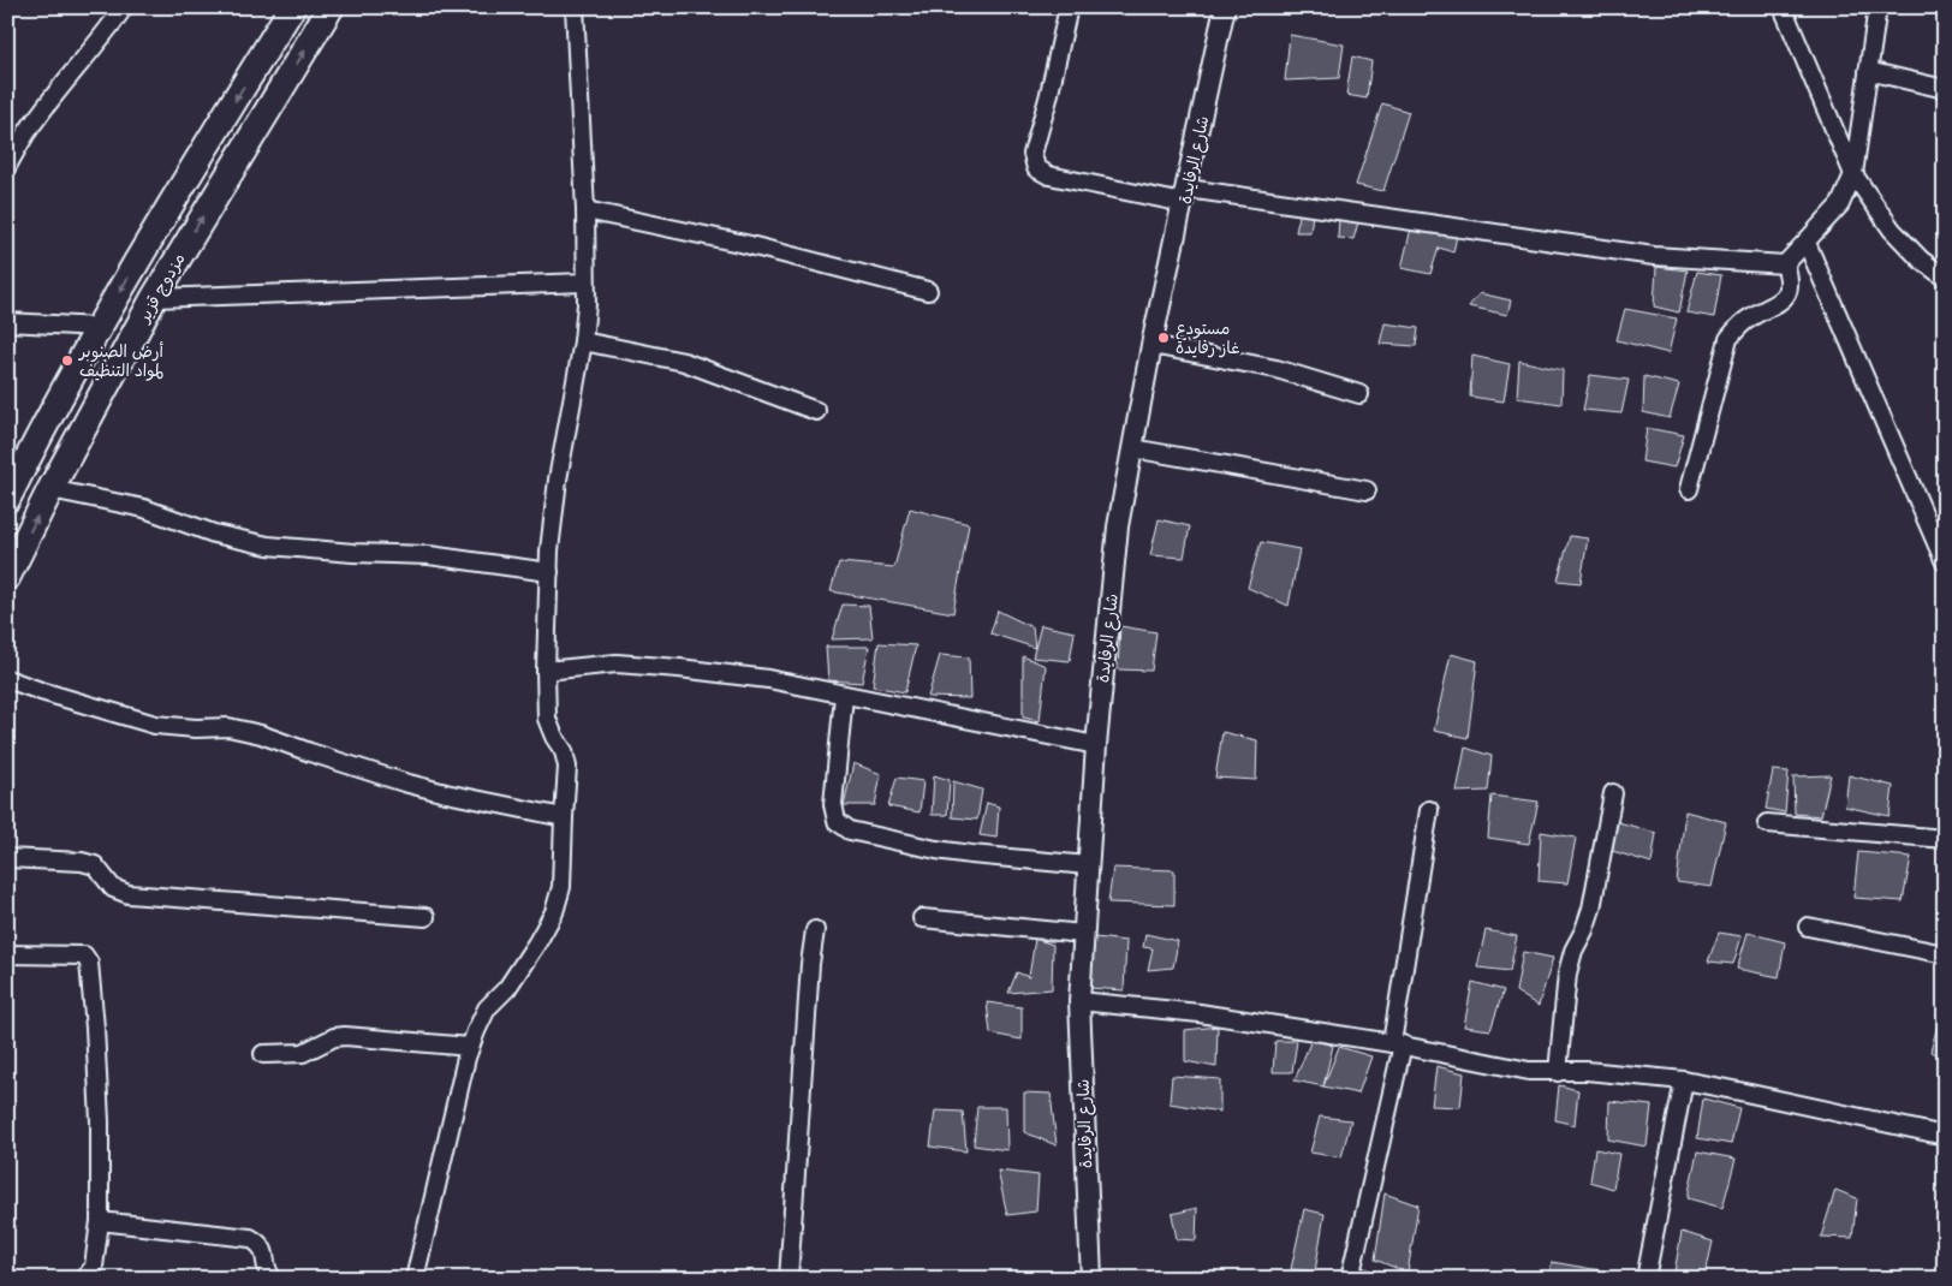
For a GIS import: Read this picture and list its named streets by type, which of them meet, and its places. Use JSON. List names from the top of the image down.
{
  "streets": {
    "main road": ["مزدوج قزير"],
    "street": ["شارع الرفايدة"]
  },
  "places": ["مستودع غاز رفايدة", "أرض الصنوبر لمواد التنظيف"]
}
